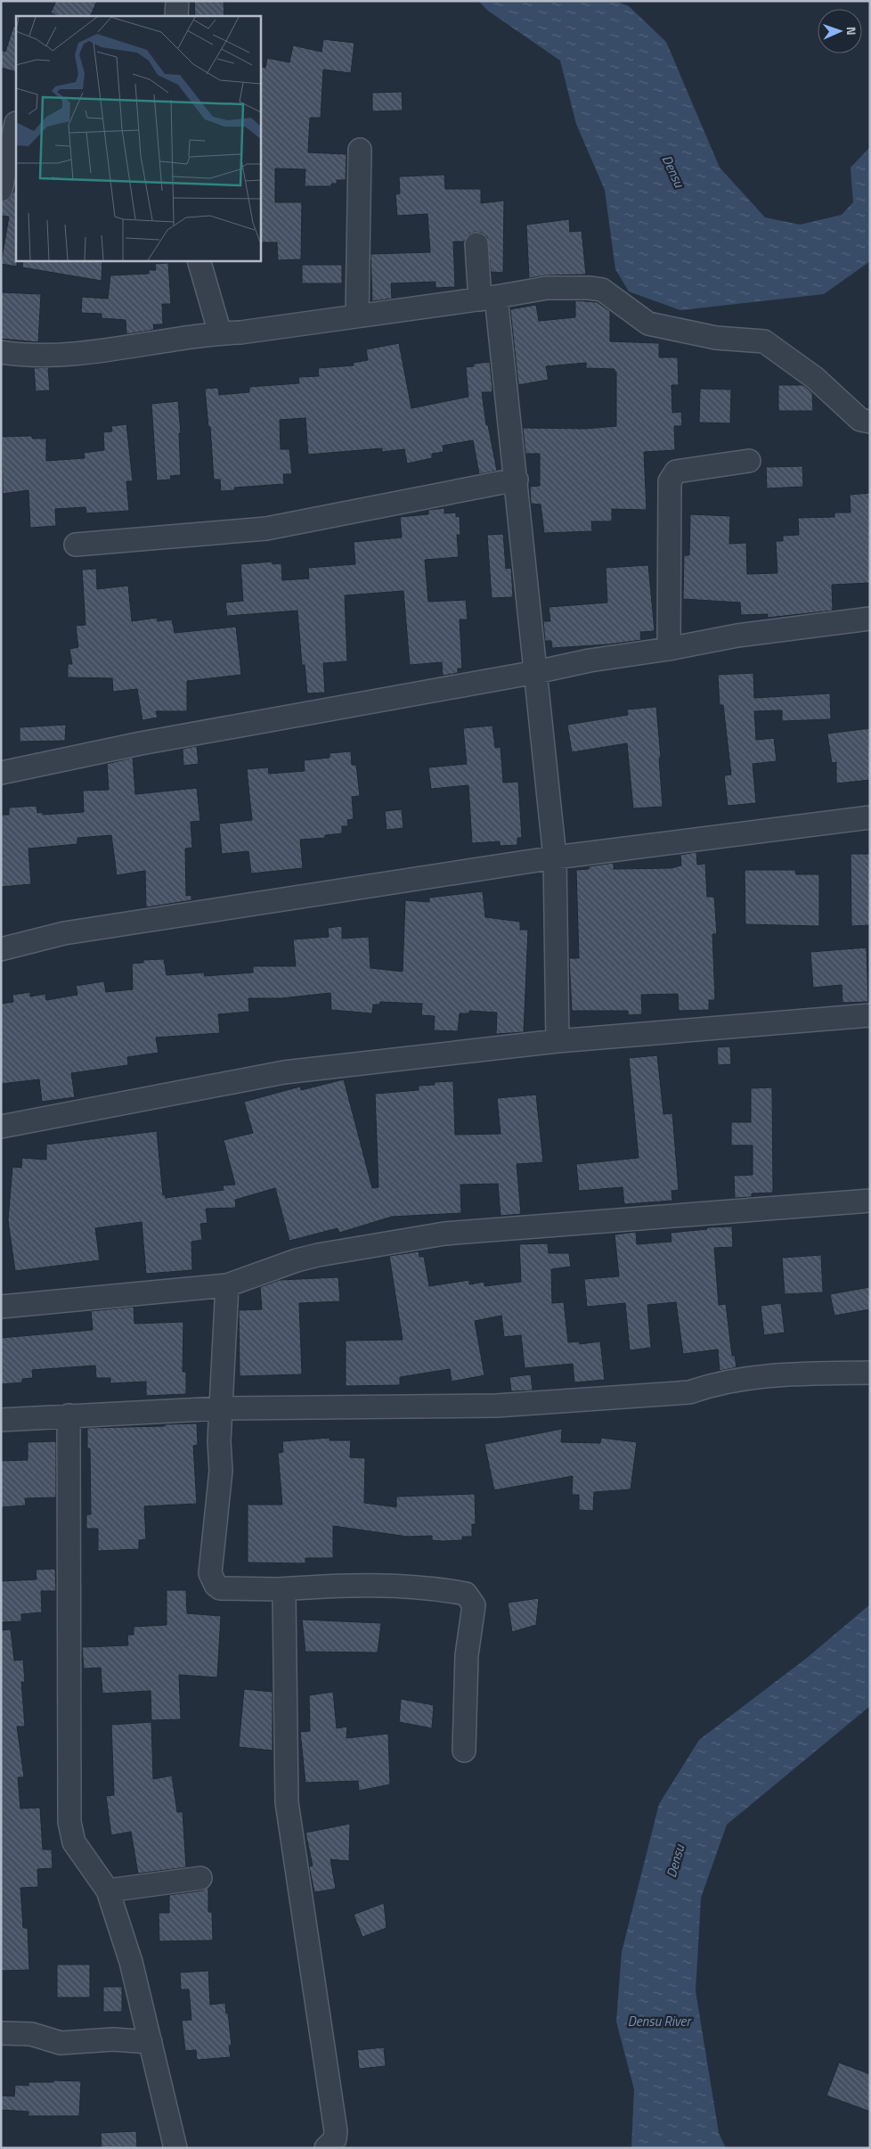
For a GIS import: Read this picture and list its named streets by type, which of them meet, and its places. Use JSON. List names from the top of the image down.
{
  "water": ["Densu", "Densu River"],
  "north": "right"
}
